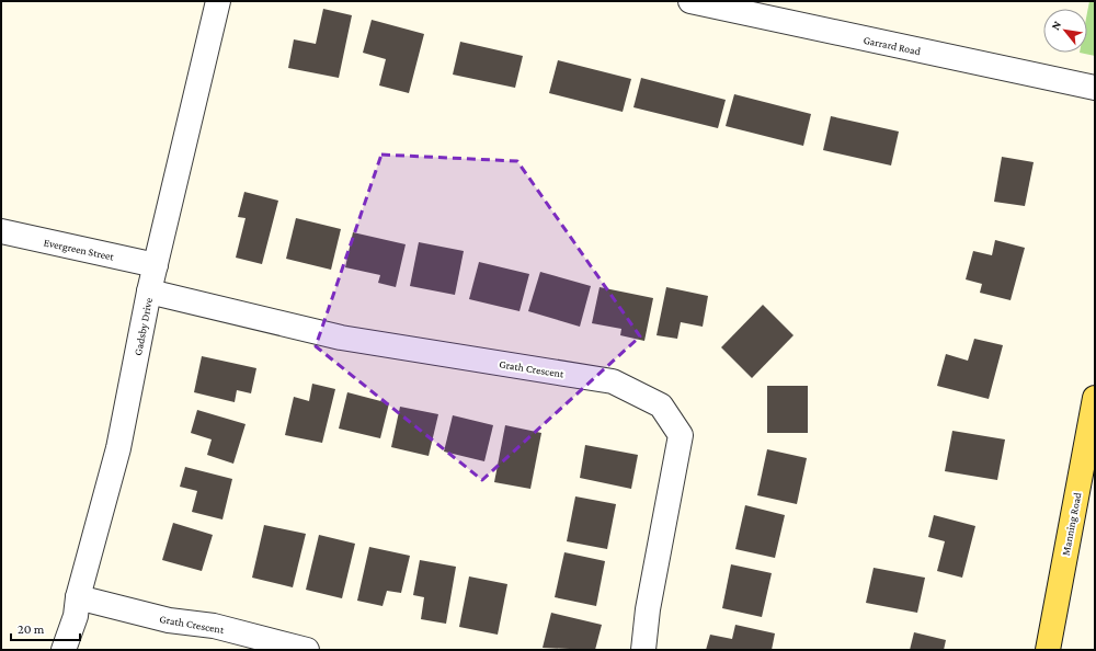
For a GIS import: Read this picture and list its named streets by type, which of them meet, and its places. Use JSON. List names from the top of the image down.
{
  "streets": {
    "main road": ["Manning Road"],
    "street": [
      "Garrard Road",
      "Evergreen Street",
      "Gadsby Drive",
      "Grath Crescent"
    ]
  },
  "crossings": [
    ["Evergreen Street", "Gadsby Drive"],
    ["Gadsby Drive", "Grath Crescent"]
  ],
  "scale_bar": "20 m",
  "north": "top left"
}
